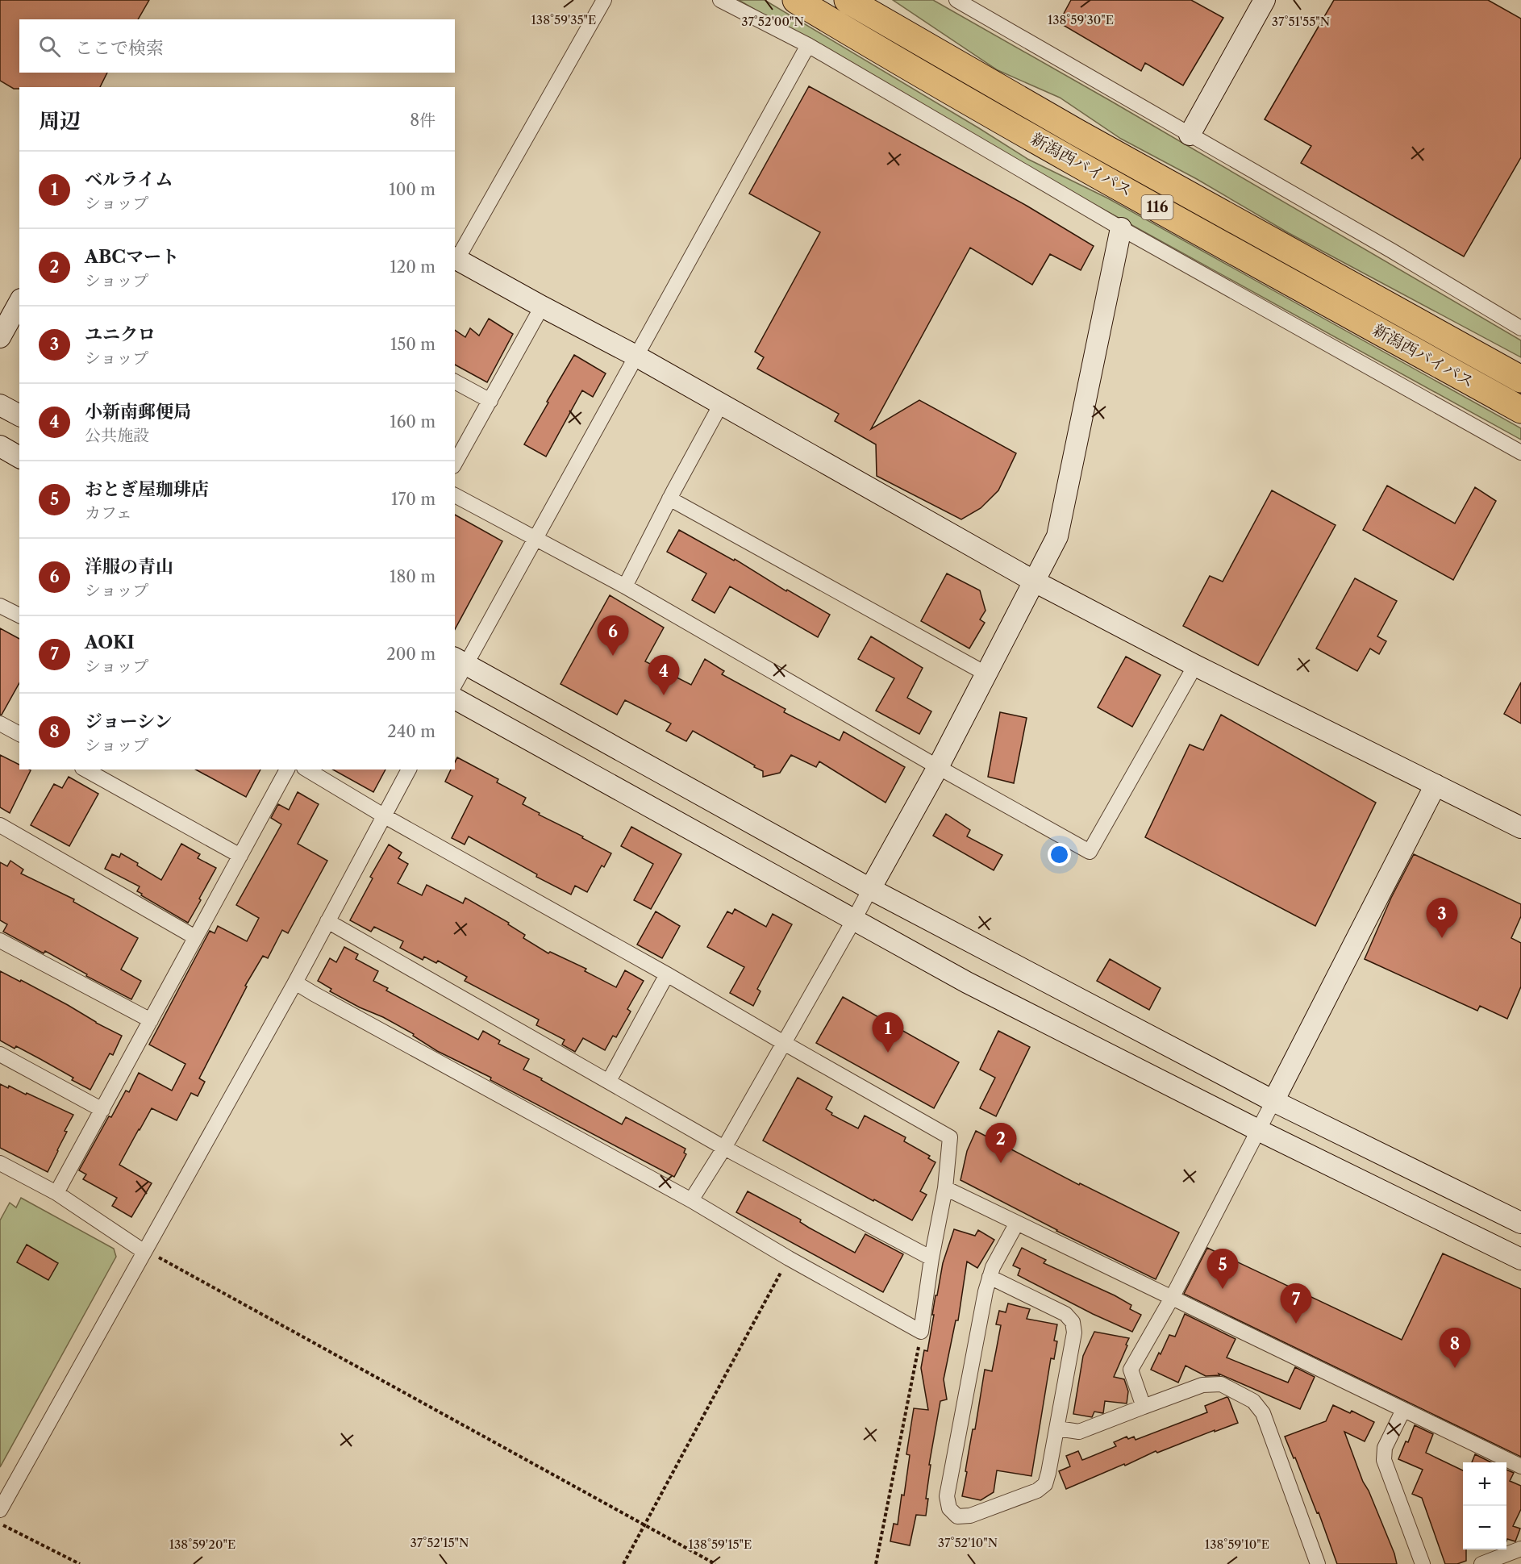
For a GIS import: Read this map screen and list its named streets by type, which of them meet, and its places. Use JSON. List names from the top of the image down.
{
  "streets": {
    "highway": ["新潟西バイパス", "116"]
  },
  "page": {
    "search": "ここで検索",
    "heading": ["周辺", "8件"],
    "list": [
      {
        "mark": "1",
        "name": "ベルライム",
        "note": "ショップ",
        "value": "100 m"
      },
      {
        "mark": "2",
        "name": "ABCマート",
        "note": "ショップ",
        "value": "120 m"
      },
      {
        "mark": "3",
        "name": "ユニクロ",
        "note": "ショップ",
        "value": "150 m"
      },
      {
        "mark": "4",
        "name": "小新南郵便局",
        "note": "公共施設",
        "value": "160 m"
      },
      {
        "mark": "5",
        "name": "おとぎ屋珈琲店",
        "note": "カフェ",
        "value": "170 m"
      },
      {
        "mark": "6",
        "name": "洋服の青山",
        "note": "ショップ",
        "value": "180 m"
      },
      {
        "mark": "7",
        "name": "AOKI",
        "note": "ショップ",
        "value": "200 m"
      },
      {
        "mark": "8",
        "name": "ジョーシン",
        "note": "ショップ",
        "value": "240 m"
      }
    ],
    "pins": [
      "6",
      "4",
      "3",
      "1",
      "2",
      "5",
      "7",
      "8"
    ],
    "map_buttons": ["+", "−"]
  },
  "coordinates": [
    "138°59'35\"E",
    "138°59'30\"E",
    "37°52'00\"N",
    "37°51'55\"N",
    "37°52'15\"N",
    "37°52'10\"N",
    "138°59'20\"E",
    "138°59'15\"E",
    "138°59'10\"E"
  ]
}
